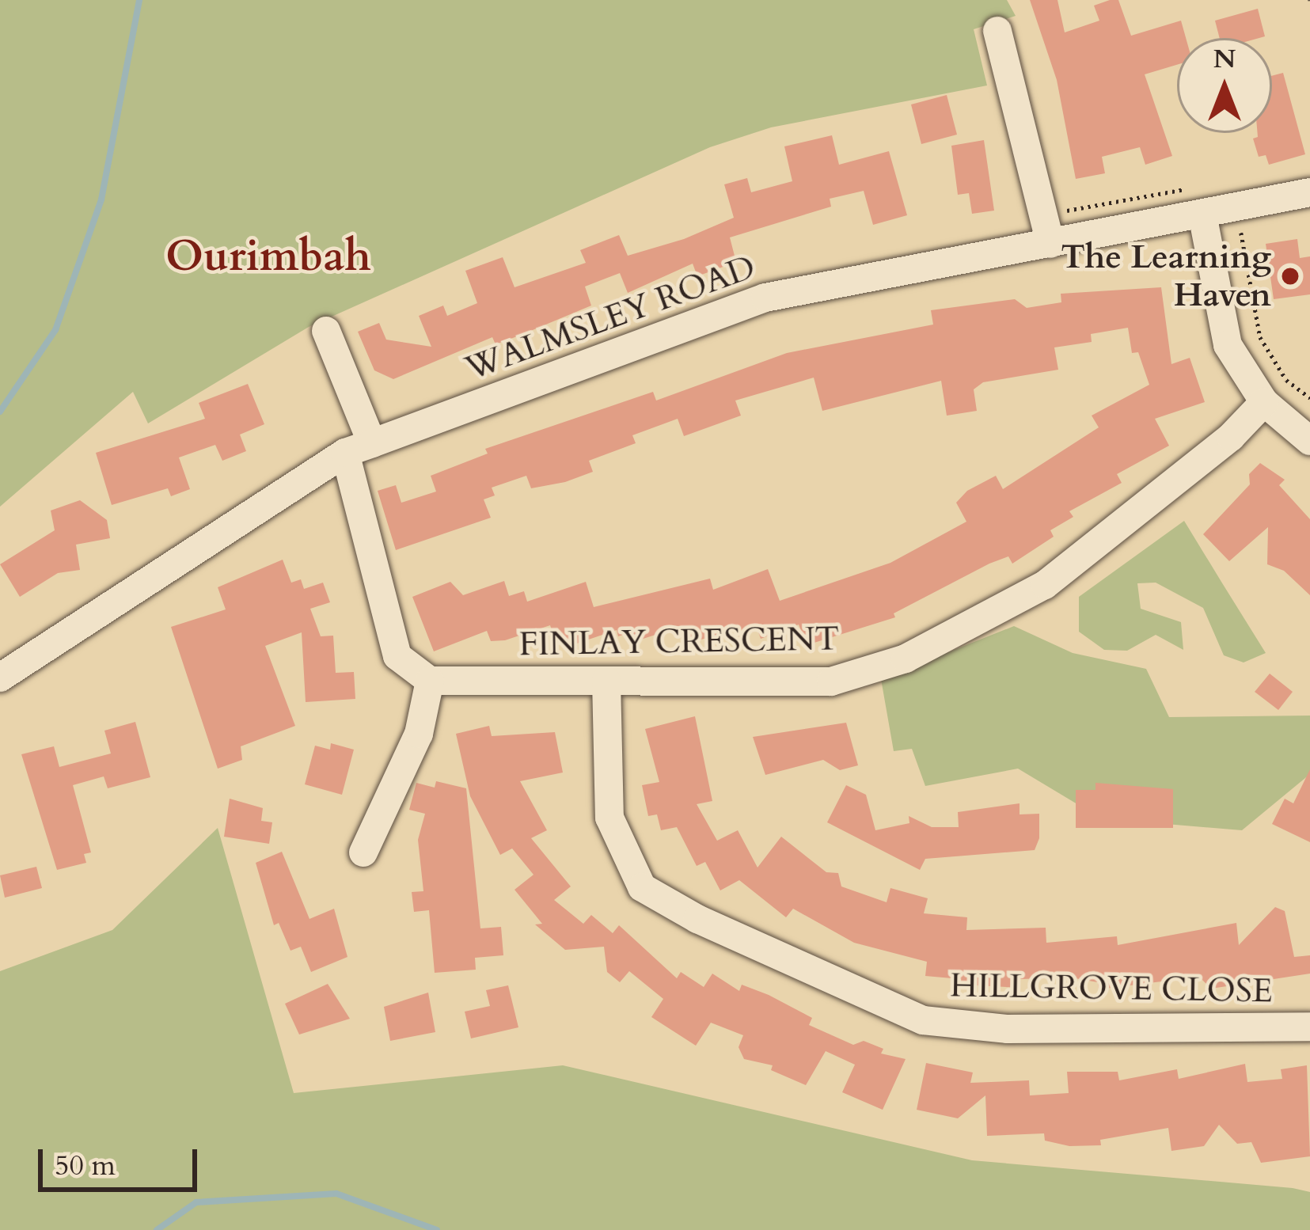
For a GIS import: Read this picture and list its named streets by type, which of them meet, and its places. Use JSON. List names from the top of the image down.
{
  "streets": {
    "street": ["WALMSLEY ROAD", "FINLAY CRESCENT", "HILLGROVE CLOSE"]
  },
  "crossings": [
    ["FINLAY CRESCENT", "HILLGROVE CLOSE"]
  ],
  "districts": ["Ourimbah"],
  "places": ["The Learning Haven"],
  "scale_bar": "50 m",
  "north": "top"
}
